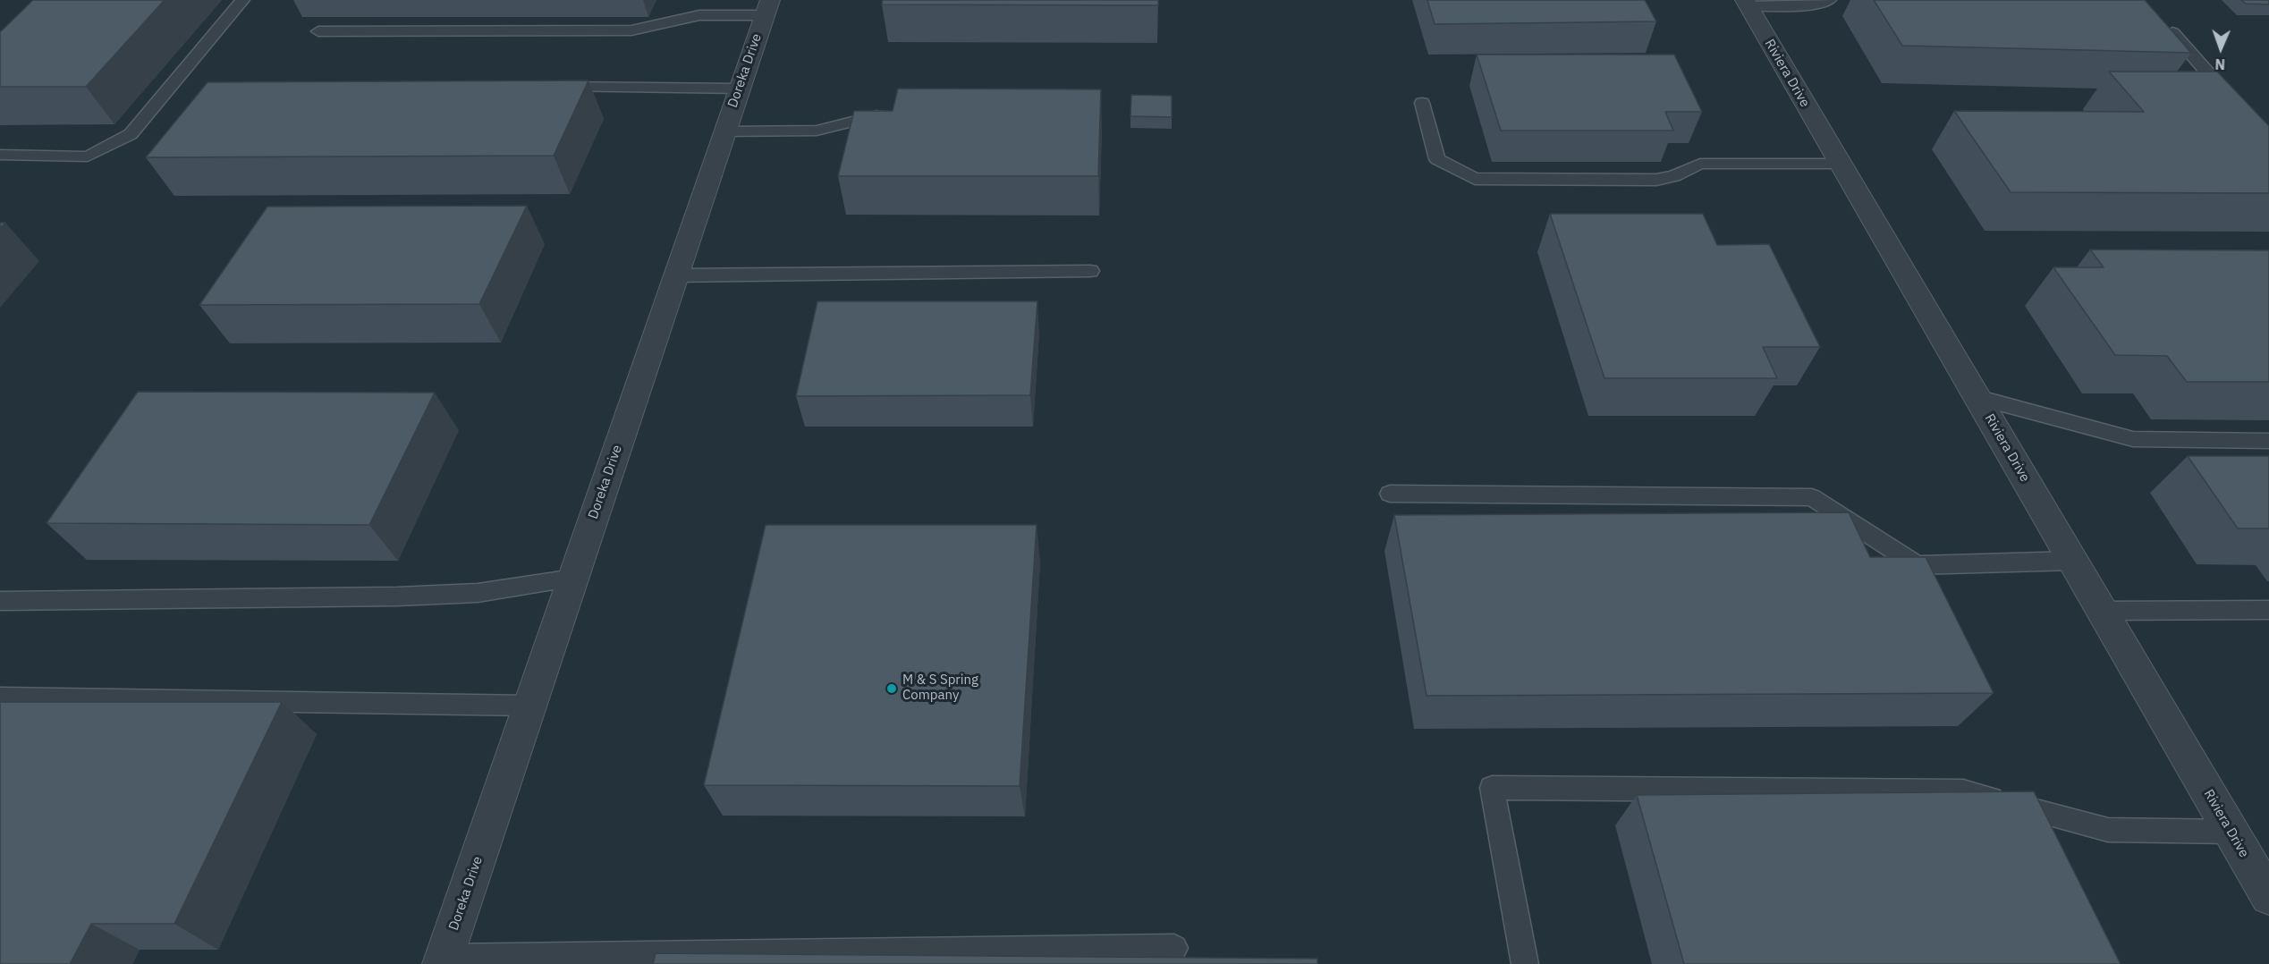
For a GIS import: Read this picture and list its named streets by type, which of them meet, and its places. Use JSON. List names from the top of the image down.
{
  "streets": {
    "street": ["Doreka Drive", "Riviera Drive"]
  },
  "places": ["M & S Spring Company"],
  "north": "bottom"
}
